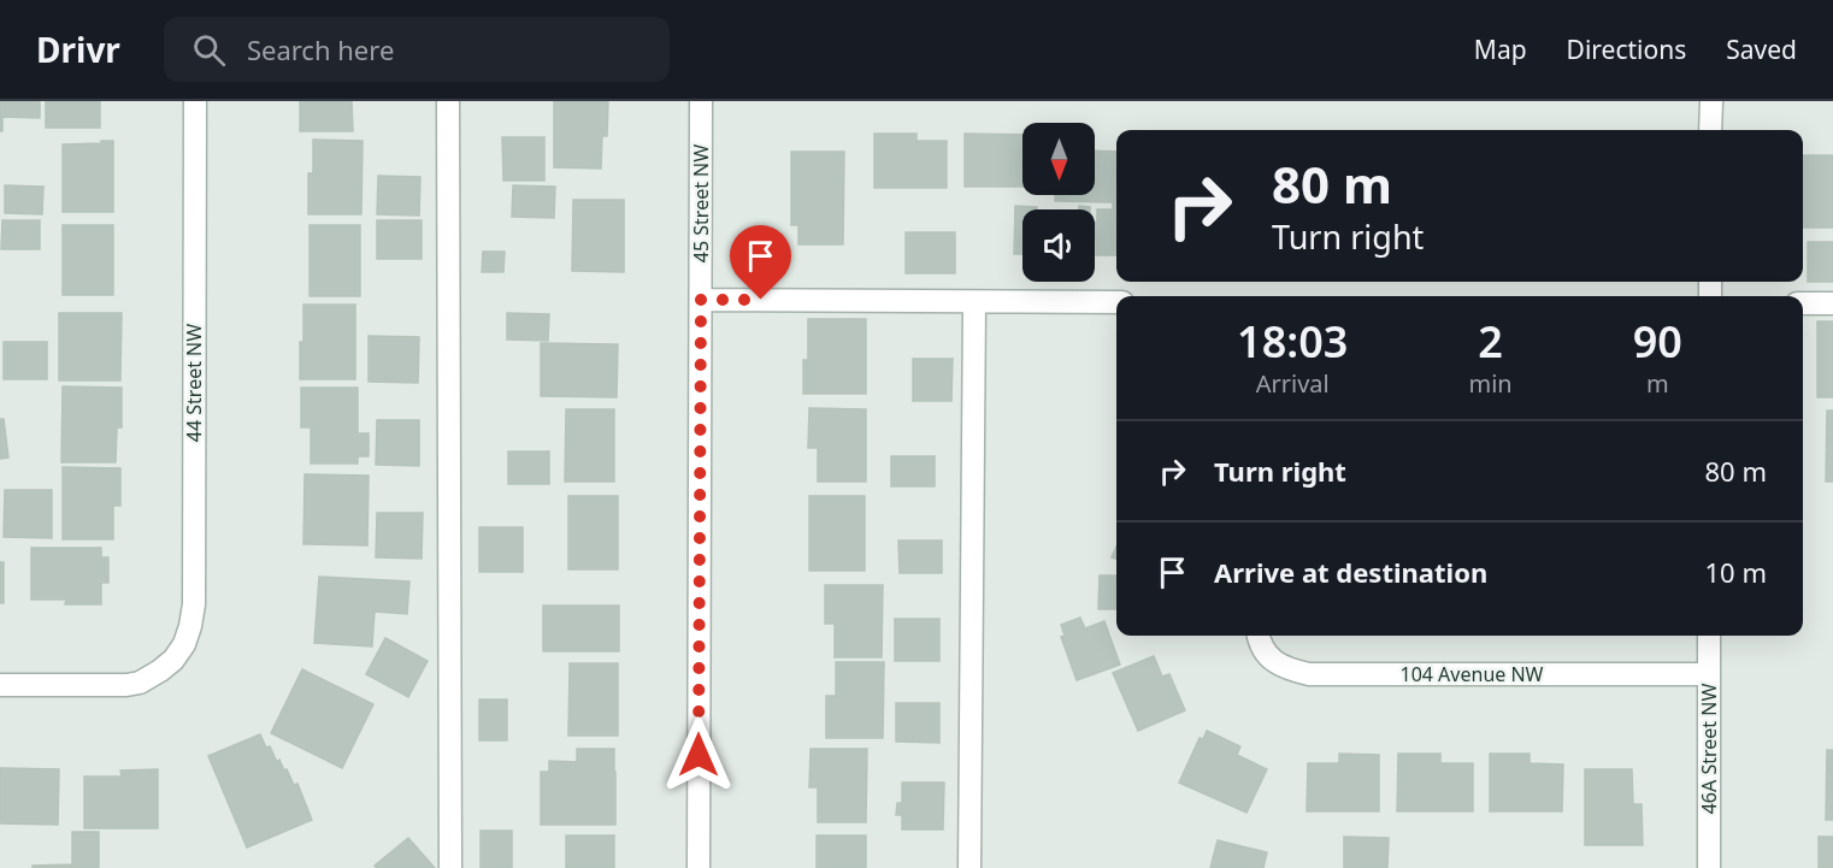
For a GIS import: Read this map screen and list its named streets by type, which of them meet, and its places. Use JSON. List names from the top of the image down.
{
  "streets": {
    "street": [
      "45 Street NW",
      "44 Street NW",
      "104 Avenue NW",
      "46A Street NW"
    ]
  },
  "crossings": [
    ["104 Avenue NW", "46A Street NW"]
  ],
  "north": "bottom",
  "page": {
    "header": "Drivr",
    "search": "Search here",
    "nav": ["Map", "Directions", "Saved"],
    "turn": ["80 m", "Turn right"],
    "eta": [
      "18:03",
      "Arrival",
      "2",
      "min",
      "90",
      "m"
    ],
    "list": [
      {
        "name": "Turn right",
        "value": "80 m"
      },
      {
        "name": "Arrive at destination",
        "value": "10 m"
      }
    ]
  }
}
